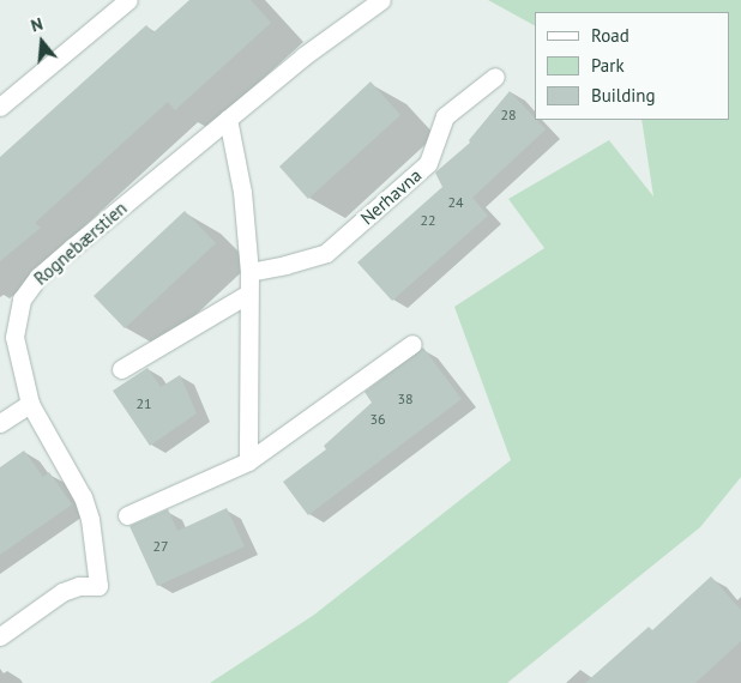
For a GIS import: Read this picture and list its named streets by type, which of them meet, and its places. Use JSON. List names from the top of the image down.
{
  "streets": {
    "street": ["Nerhavna", "Rognebærstien"]
  },
  "house_numbers": [
    "28",
    "24",
    "22",
    "38",
    "21",
    "36",
    "27"
  ],
  "legend": ["Road", "Park", "Building"],
  "north": "top"
}
